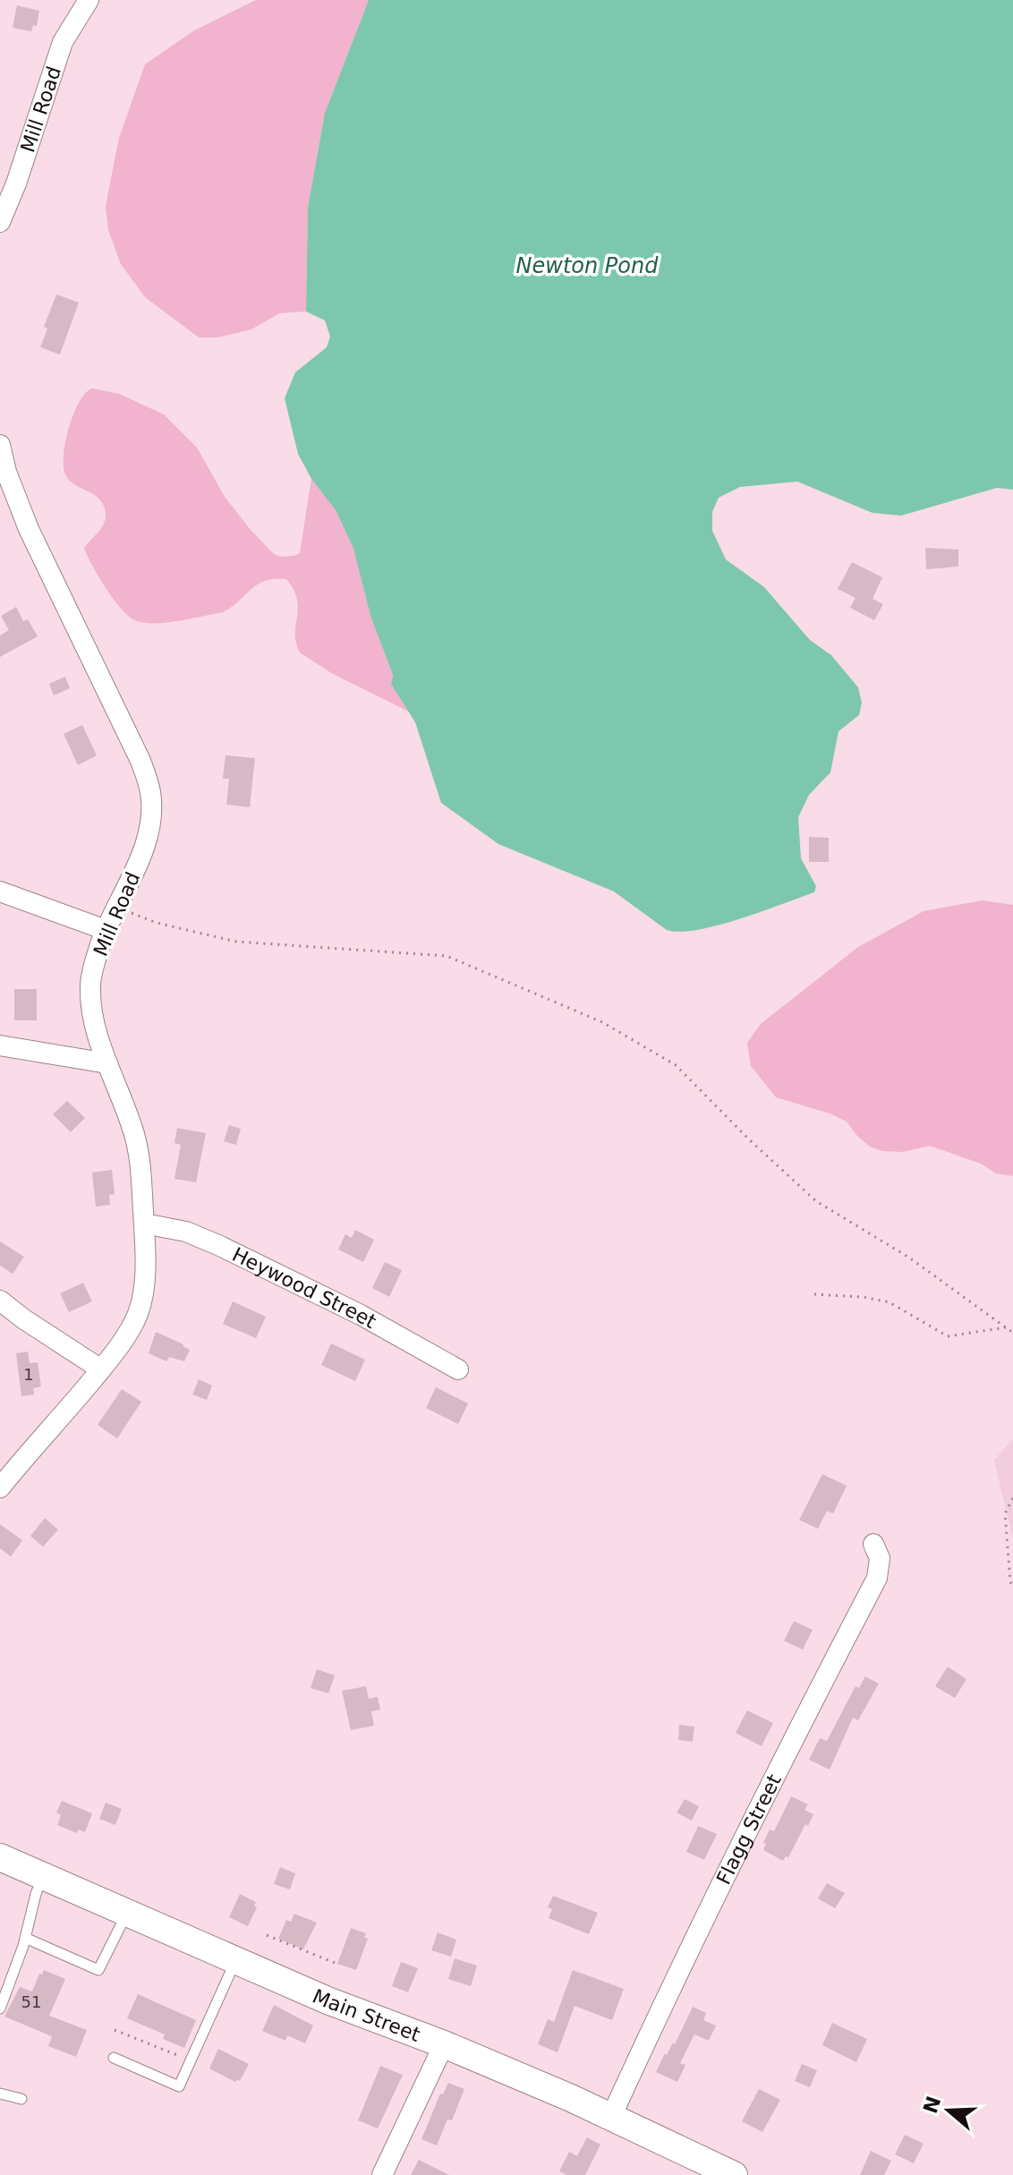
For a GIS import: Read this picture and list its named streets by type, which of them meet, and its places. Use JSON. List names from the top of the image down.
{
  "streets": {
    "main road": ["Main Street"],
    "street": ["Mill Road", "Heywood Street", "Flagg Street"]
  },
  "crossings": [
    ["Mill Road", "Heywood Street"],
    ["Flagg Street", "Main Street"]
  ],
  "water": ["Newton Pond"],
  "house_numbers": ["1", "51"],
  "north": "left"
}
